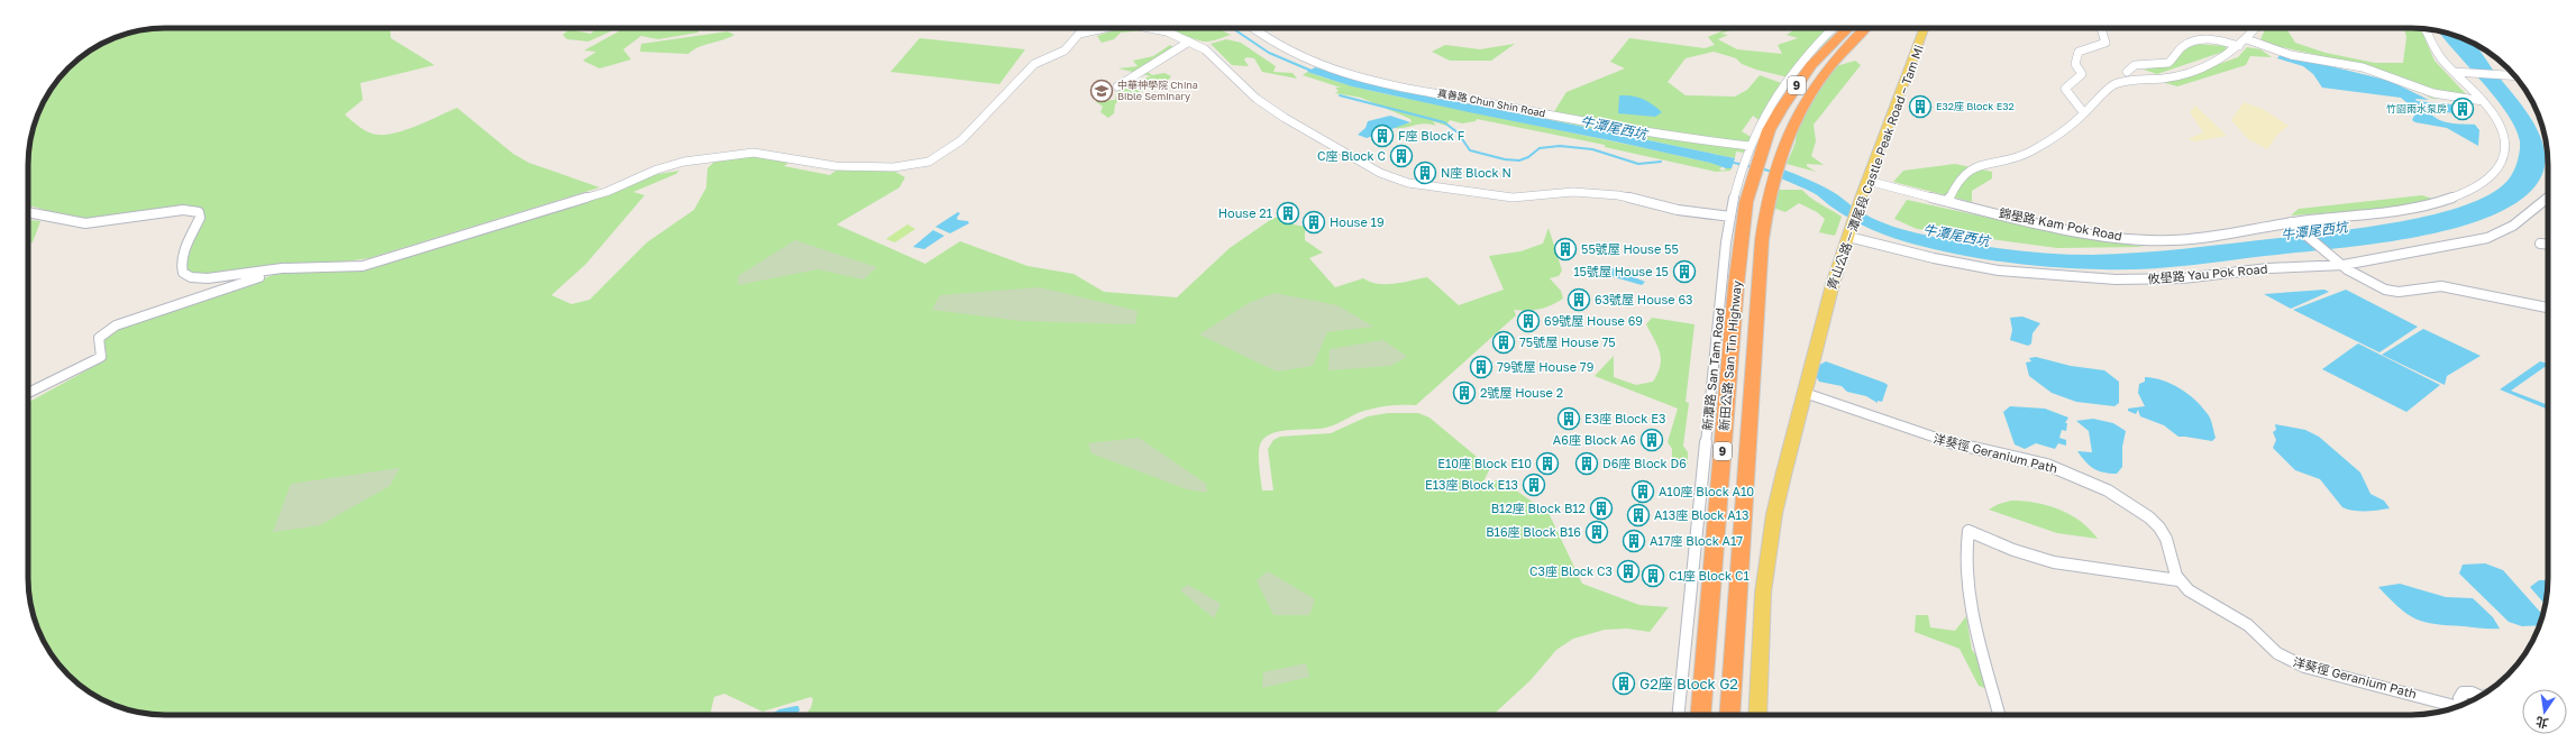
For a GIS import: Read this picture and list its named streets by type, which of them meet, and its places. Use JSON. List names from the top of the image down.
{
  "streets": {
    "highway": ["9", "新田公路 San Tin Highway"],
    "main road": ["青山公路－潭尾段 Castle Peak Road – Tam Mi"],
    "street": [
      "真善路 Chun Shin Road",
      "錦壆路 Kam Pok Road",
      "攸壆路 Yau Pok Road",
      "新潭路 San Tam Road",
      "洋葵徑 Geranium Path"
    ]
  },
  "crossings": [
    ["真善路 Chun Shin Road", "新潭路 San Tam Road"],
    ["青山公路－潭尾段 Castle Peak Road – Tam Mi", "錦壆路 Kam Pok Road"],
    ["青山公路－潭尾段 Castle Peak Road – Tam Mi", "攸壆路 Yau Pok Road"],
    ["青山公路－潭尾段 Castle Peak Road – Tam Mi", "洋葵徑 Geranium Path"],
    ["新田公路 San Tin Highway", "新潭路 San Tam Road"]
  ],
  "water": ["牛潭尾西坑"],
  "places": {
    "school or university": ["中華神學院 China Bible Seminary"],
    "building": [
      "E32座 Block E32",
      "竹園雨水泵房",
      "F座 Block F",
      "C座 Block C",
      "N座 Block N",
      "House 21",
      "House 19",
      "55號屋 House 55",
      "15號屋 House 15",
      "63號屋 House 63",
      "69號屋 House 69",
      "75號屋 House 75",
      "79號屋 House 79",
      "2號屋 House 2",
      "E3座 Block E3",
      "A6座 Block A6",
      "E10座 Block E10",
      "D6座 Block D6",
      "E13座 Block E13",
      "A10座 Block A10",
      "B12座 Block B12",
      "A13座 Block A13",
      "B16座 Block B16",
      "A17座 Block A17",
      "C3座 Block C3",
      "C1座 Block C1",
      "G2座 Block G2"
    ]
  },
  "north": "bottom"
}
